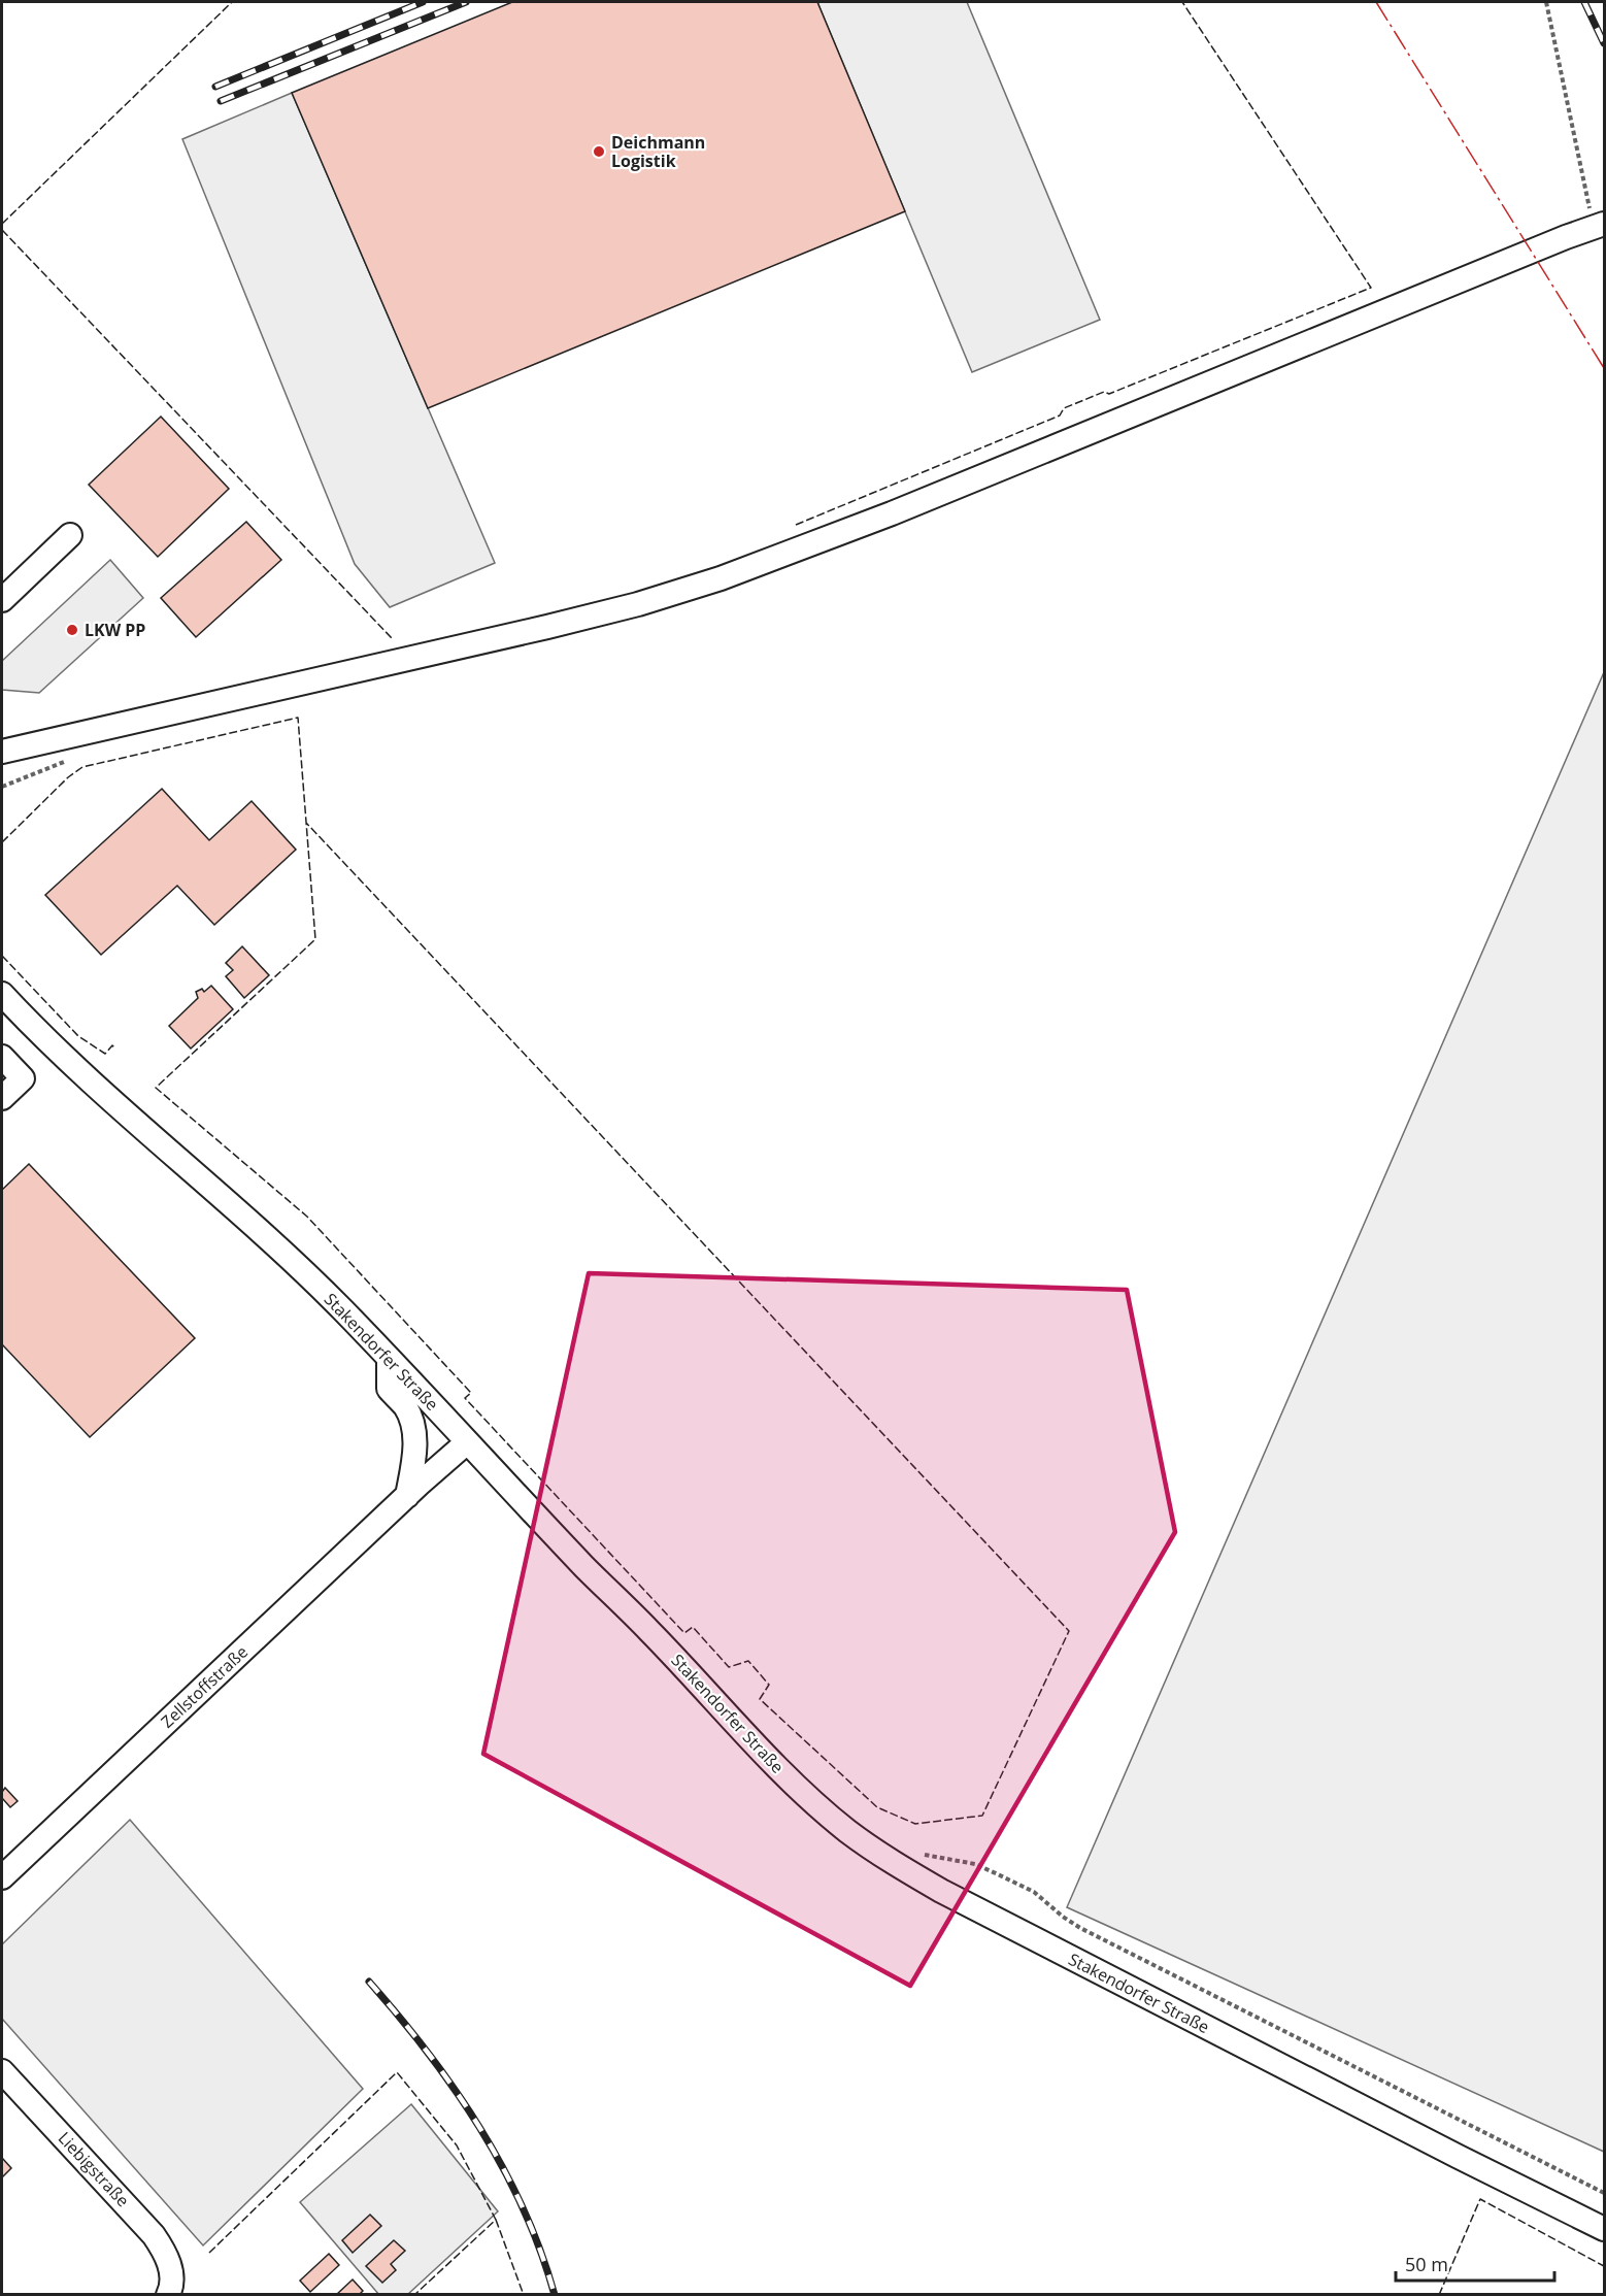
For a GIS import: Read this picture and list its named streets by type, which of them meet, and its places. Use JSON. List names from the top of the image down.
{
  "streets": {
    "street": ["Stakendorfer Straße", "Zellstoffstraße", "Liebigstraße"]
  },
  "crossings": [
    ["Stakendorfer Straße", "Zellstoffstraße"]
  ],
  "places": ["Deichmann Logistik", "LKW PP"],
  "scale_bar": "50 m"
}
